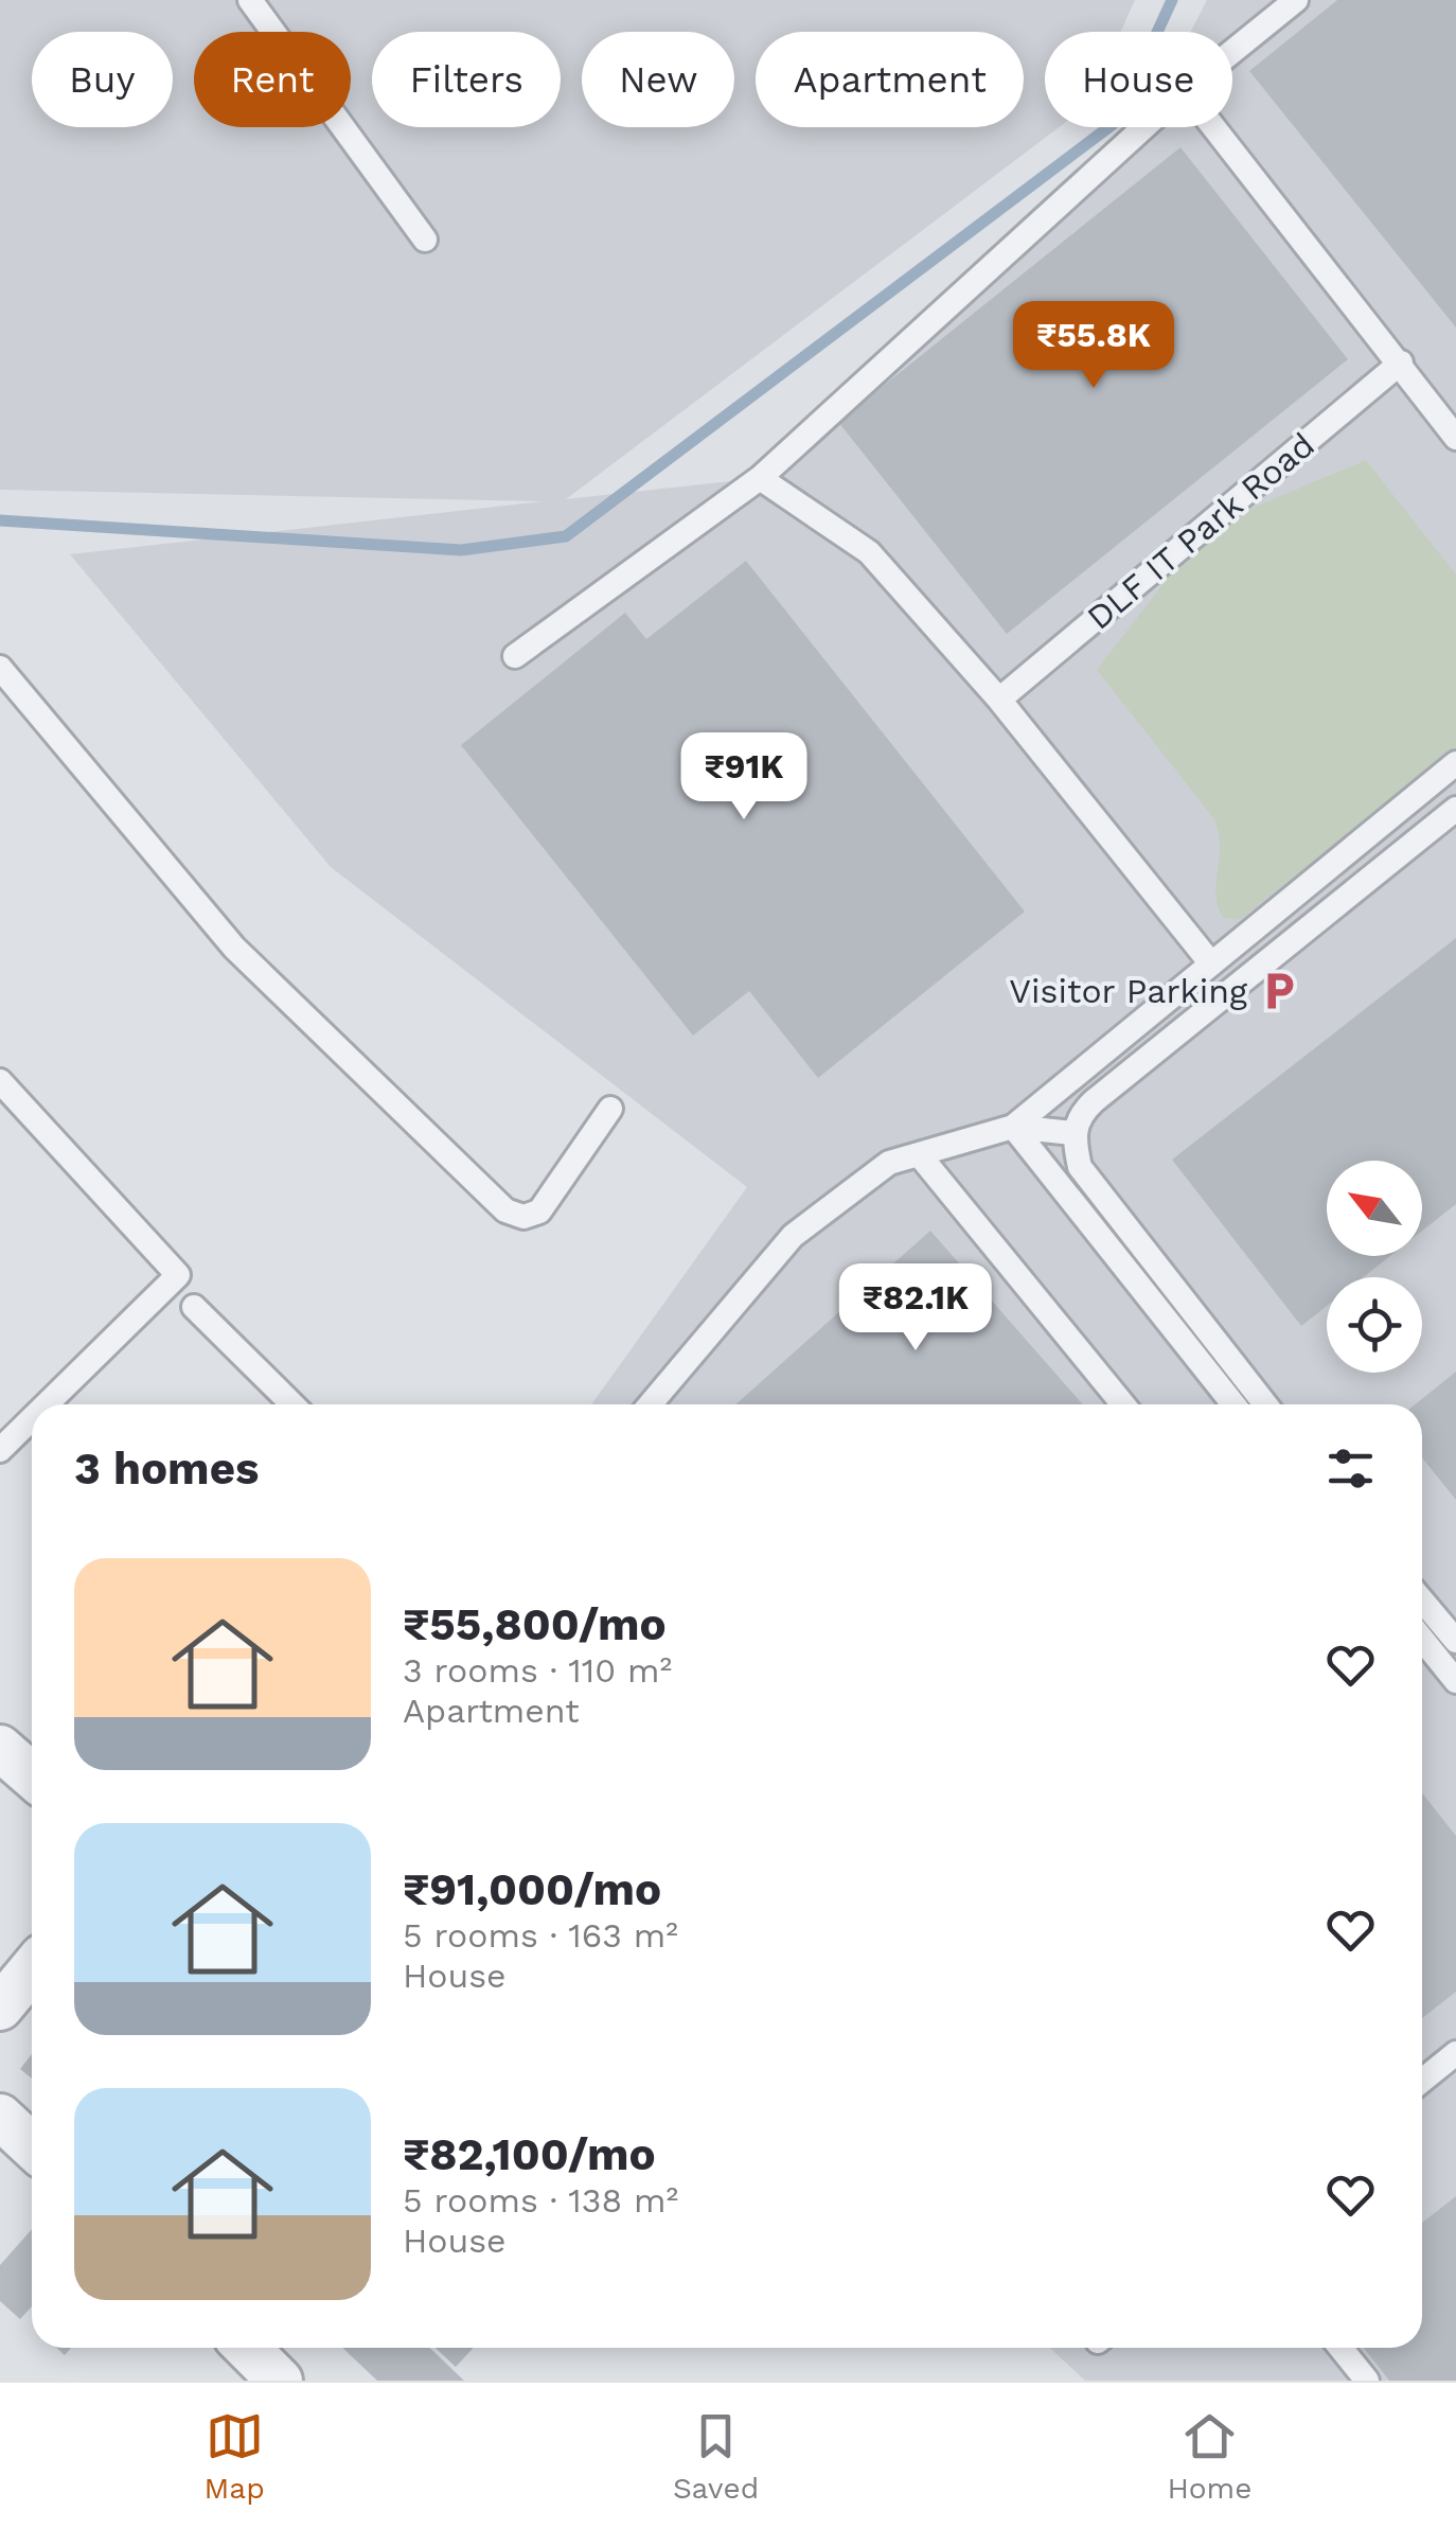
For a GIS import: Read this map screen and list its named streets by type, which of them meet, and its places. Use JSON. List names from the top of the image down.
{
  "streets": {
    "lane": ["DLF IT Park Road"]
  },
  "places": {
    "parking": ["Visitor Parking"]
  },
  "north": "top left",
  "page": {
    "chip": [
      "Buy",
      "Rent",
      "Filters",
      "New",
      "Apartment",
      "House"
    ],
    "price": ["₹55.8K", "₹91K", "₹82.1K"],
    "heading": "3 homes",
    "list": [
      {
        "name": "₹55,800/mo",
        "note": "3 rooms · 110 m² · Apartment"
      },
      {
        "name": "₹91,000/mo",
        "note": "5 rooms · 163 m² · House"
      },
      {
        "name": "₹82,100/mo",
        "note": "5 rooms · 138 m² · House"
      }
    ],
    "tabs": ["Map", "Saved", "Home"]
  }
}
